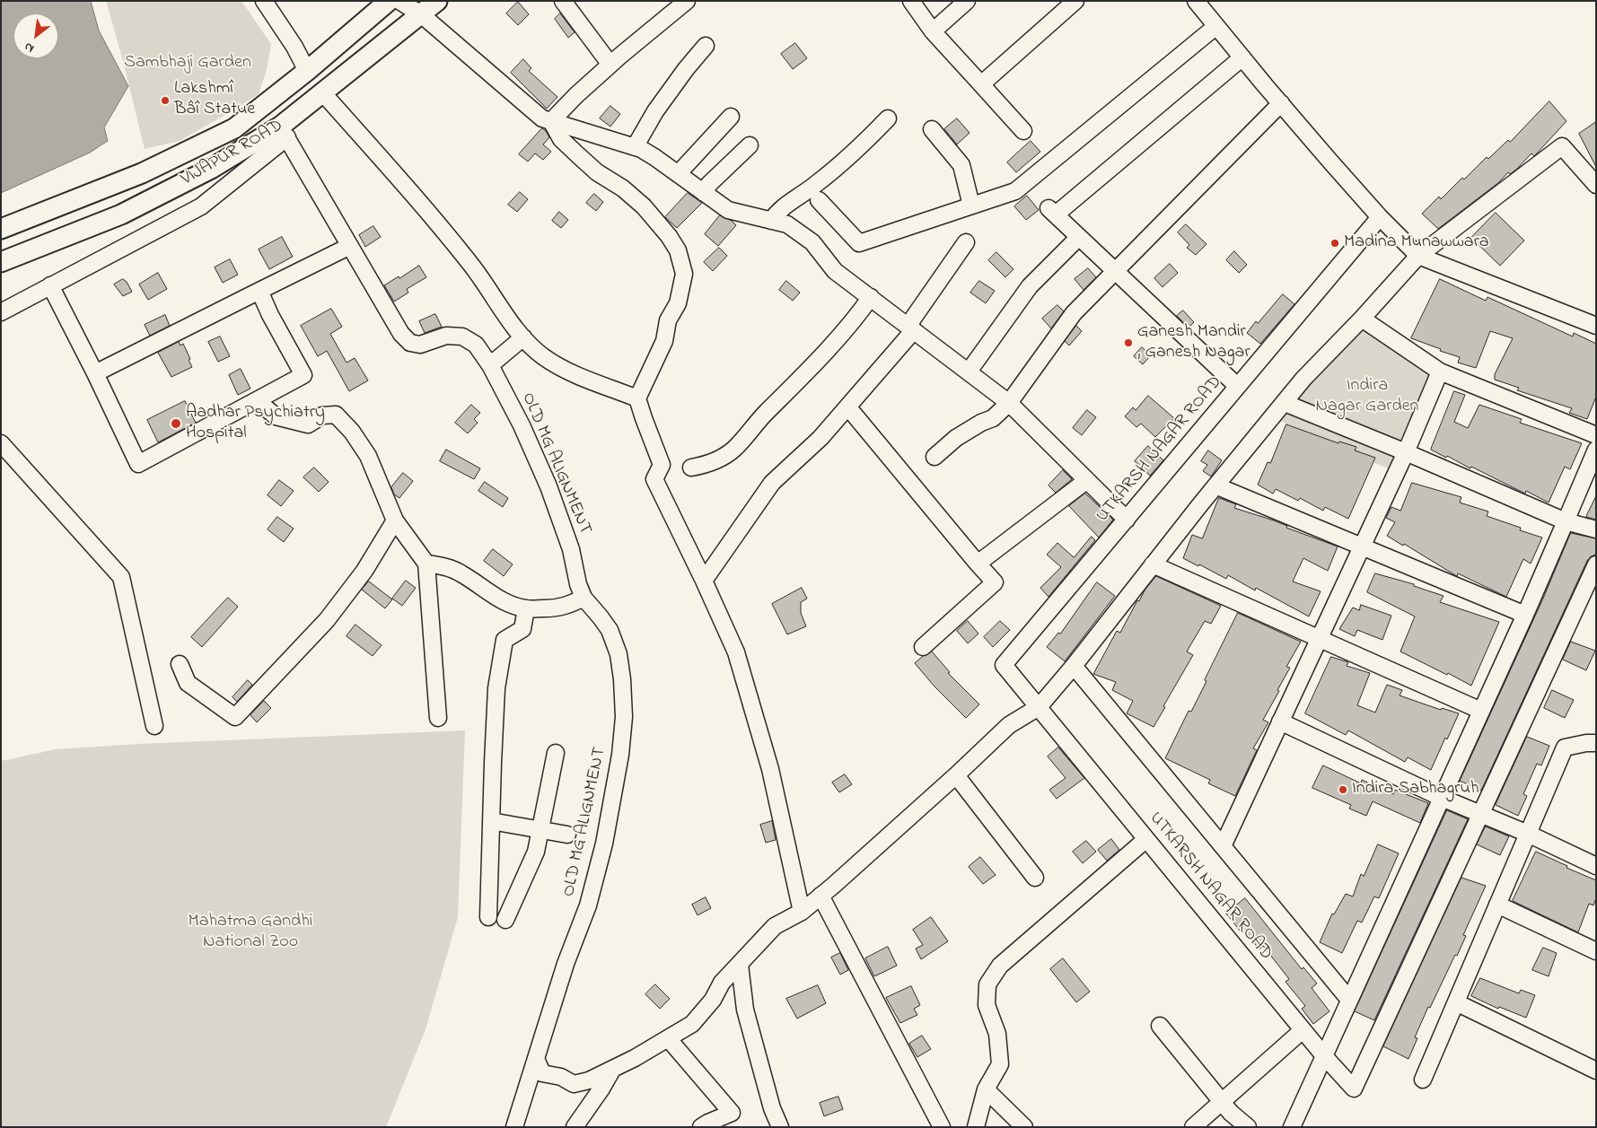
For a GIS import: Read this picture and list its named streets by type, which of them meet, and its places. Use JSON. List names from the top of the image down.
{
  "streets": {
    "main road": ["VIJAPUR ROAD"],
    "street": ["UTKARSH NAGAR ROAD", "OLD MG ALIGNMENT"]
  },
  "parks": ["Sambhaji Garden", "Indira Nagar Garden", "Mahatma Gandhi National Zoo"],
  "places": [
    "Lakshmî Bâî Statue",
    "Madina Munawwara",
    "Ganesh Mandir , Ganesh Nagar",
    "Aadhar Psychiatry Hospital",
    "Indira Sabhagruh"
  ],
  "north": "bottom left"
}
